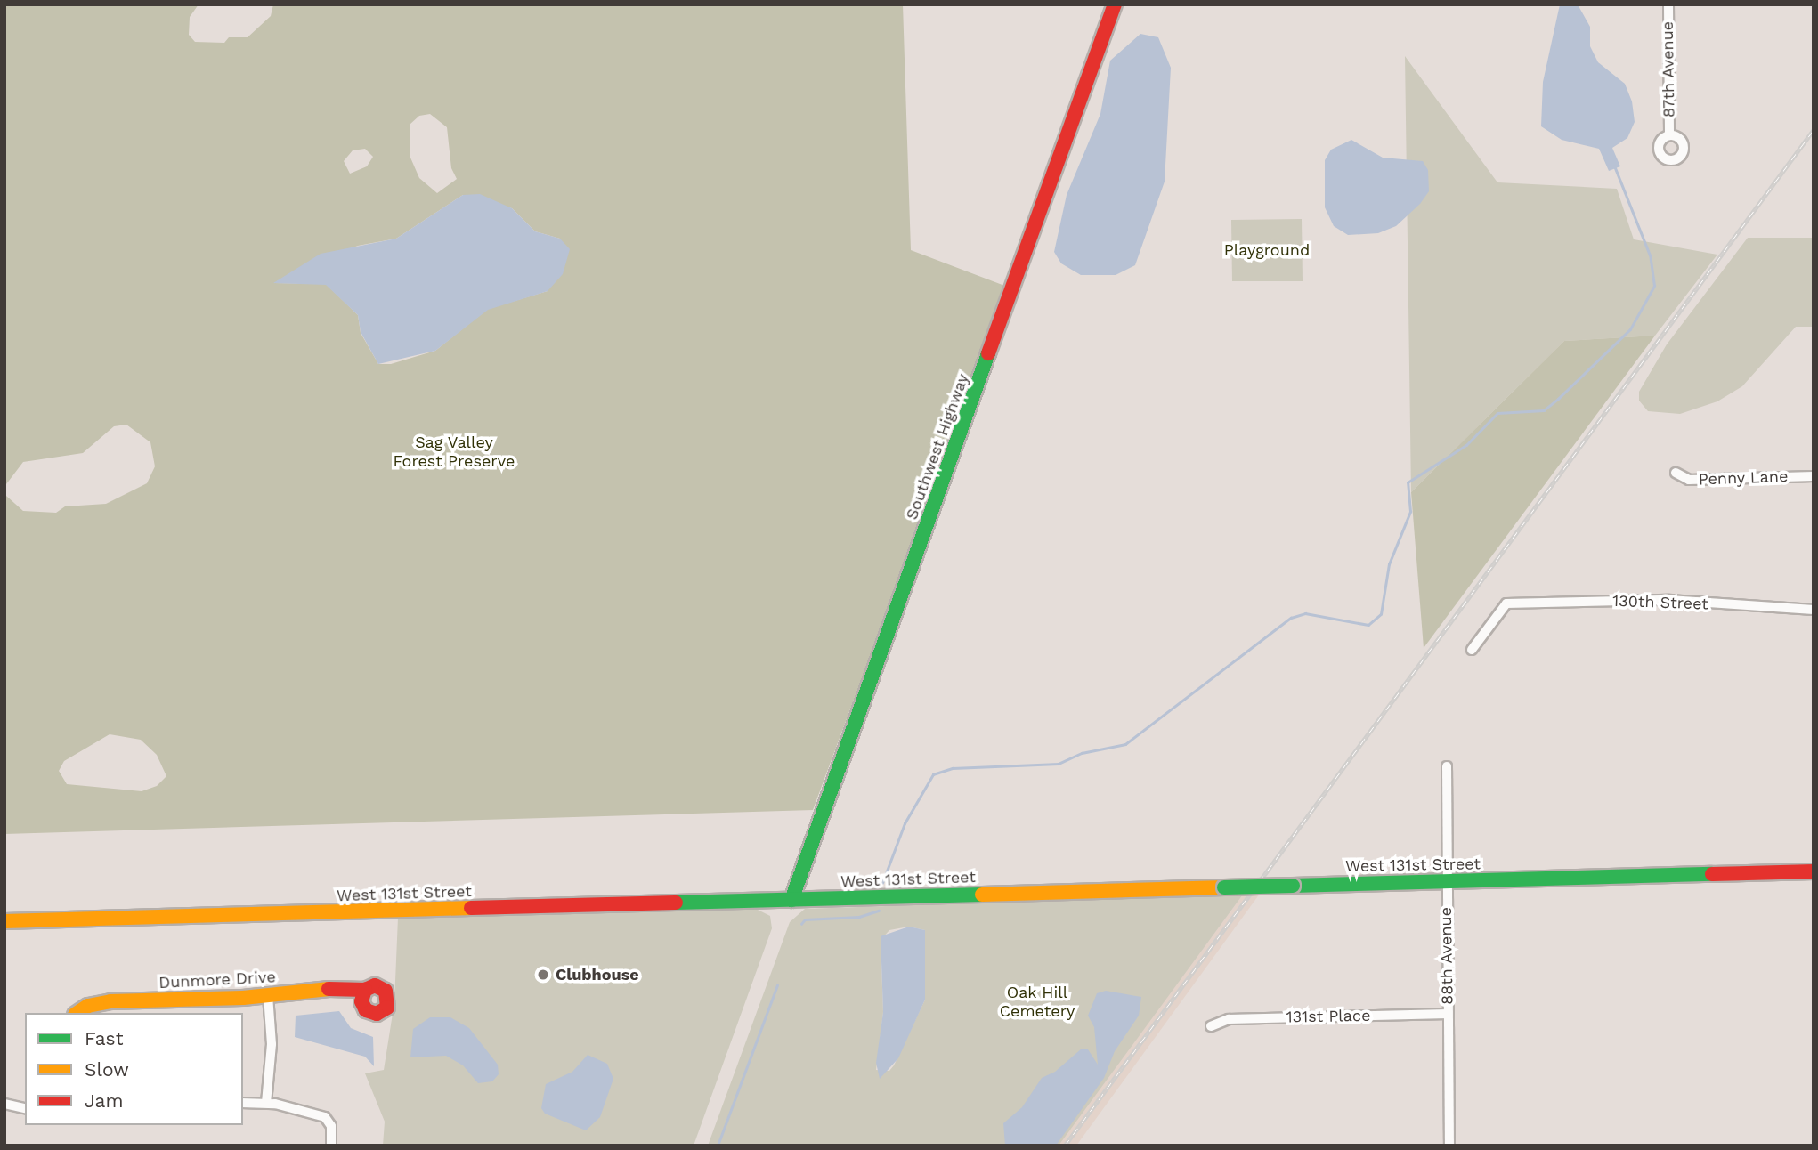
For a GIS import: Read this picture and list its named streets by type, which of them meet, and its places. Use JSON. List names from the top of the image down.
{
  "streets": {
    "street": [
      "87th Avenue",
      "Southwest Highway",
      "Penny Lane",
      "130th Street",
      "West 131st Street",
      "88th Avenue",
      "Dunmore Drive",
      "131st Place"
    ]
  },
  "crossings": [
    ["Southwest Highway", "West 131st Street"],
    ["West 131st Street", "88th Avenue"],
    ["88th Avenue", "131st Place"]
  ],
  "parks": ["Playground", "Sag Valley Forest Preserve", "Oak Hill Cemetery"],
  "places": ["Clubhouse"],
  "legend": ["Fast", "Slow", "Jam"]
}
